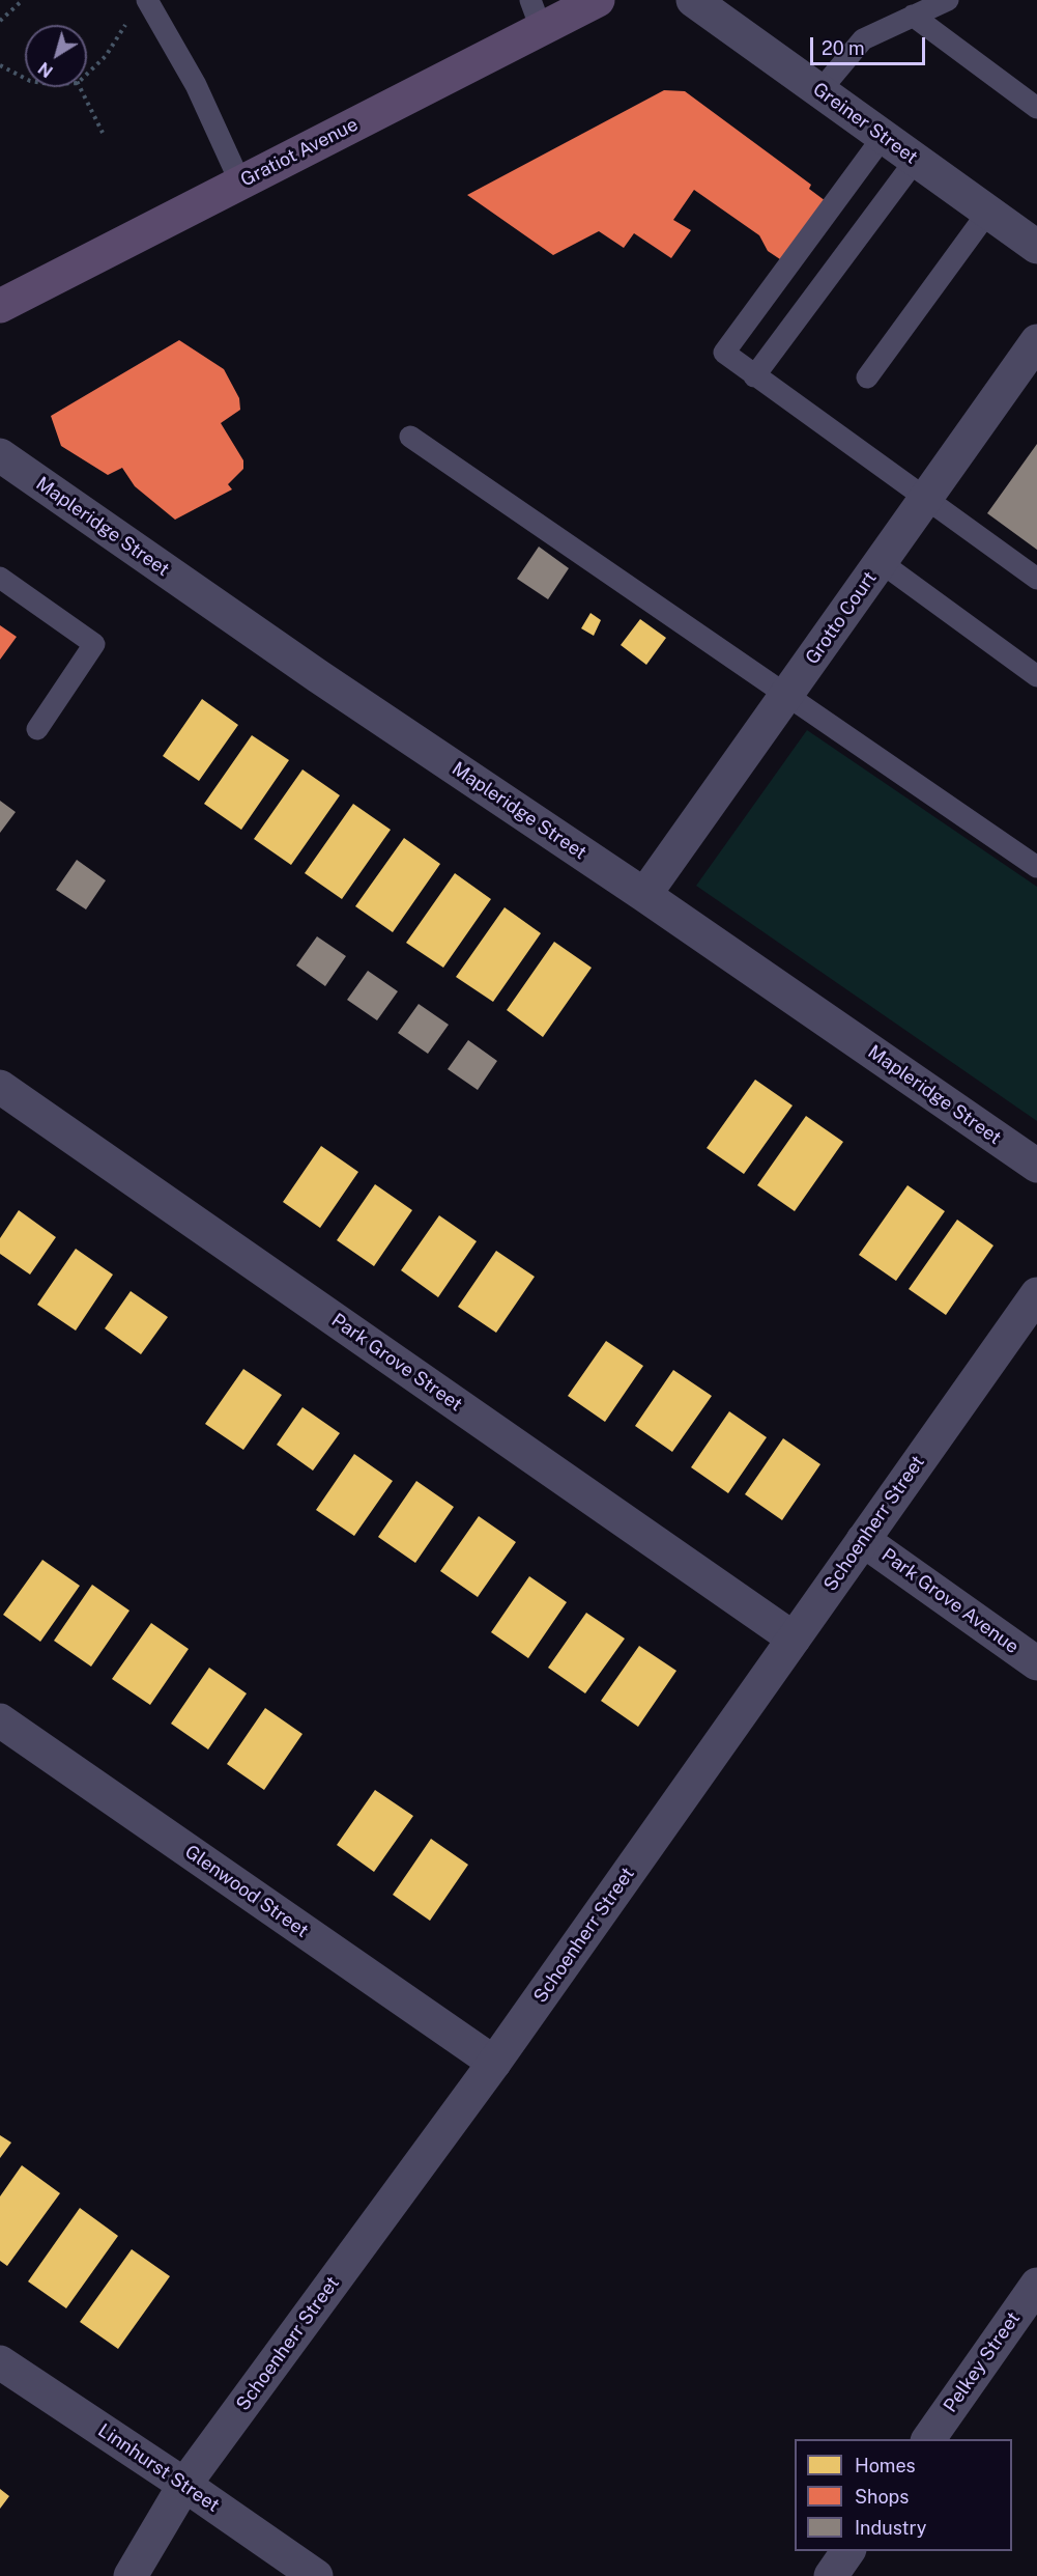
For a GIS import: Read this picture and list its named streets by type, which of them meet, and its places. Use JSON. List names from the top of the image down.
{
  "streets": {
    "main road": ["Gratiot Avenue"],
    "street": [
      "Greiner Street",
      "Mapleridge Street",
      "Grotto Court",
      "Park Grove Street",
      "Schoenherr Street",
      "Park Grove Avenue",
      "Glenwood Street",
      "Pelkey Street",
      "Linnhurst Street"
    ]
  },
  "crossings": [
    ["Mapleridge Street", "Grotto Court"],
    ["Park Grove Street", "Schoenherr Street"],
    ["Schoenherr Street", "Park Grove Avenue"],
    ["Schoenherr Street", "Glenwood Street"],
    ["Schoenherr Street", "Linnhurst Street"]
  ],
  "legend": ["Homes", "Shops", "Industry"],
  "scale_bar": "20 m",
  "north": "bottom left"
}
